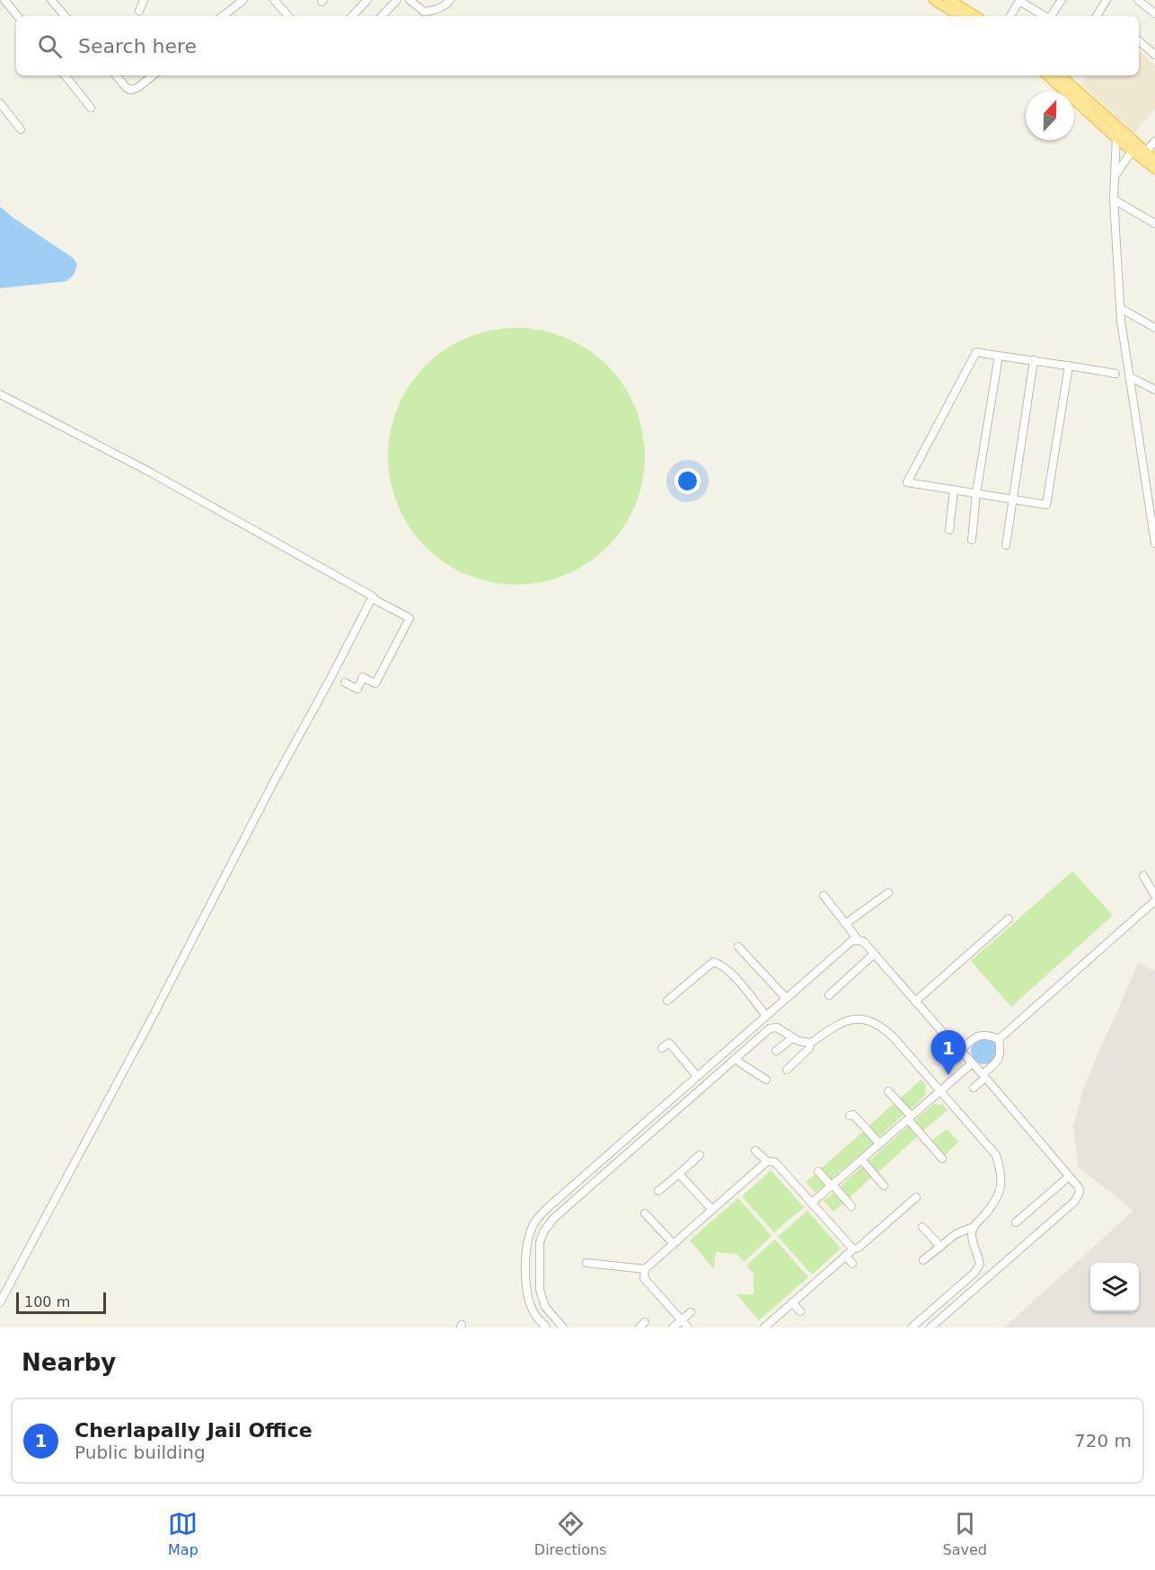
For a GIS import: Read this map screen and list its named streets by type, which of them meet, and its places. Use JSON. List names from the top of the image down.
{
  "scale_bar": "100 m",
  "north": "top",
  "page": {
    "search": "Search here",
    "pins": "1",
    "scale": "100 m",
    "heading": "Nearby",
    "list": [
      {
        "mark": "1",
        "name": "Cherlapally Jail Office",
        "note": "Public building",
        "value": "720 m"
      }
    ],
    "nav": ["Map", "Directions", "Saved"]
  }
}
